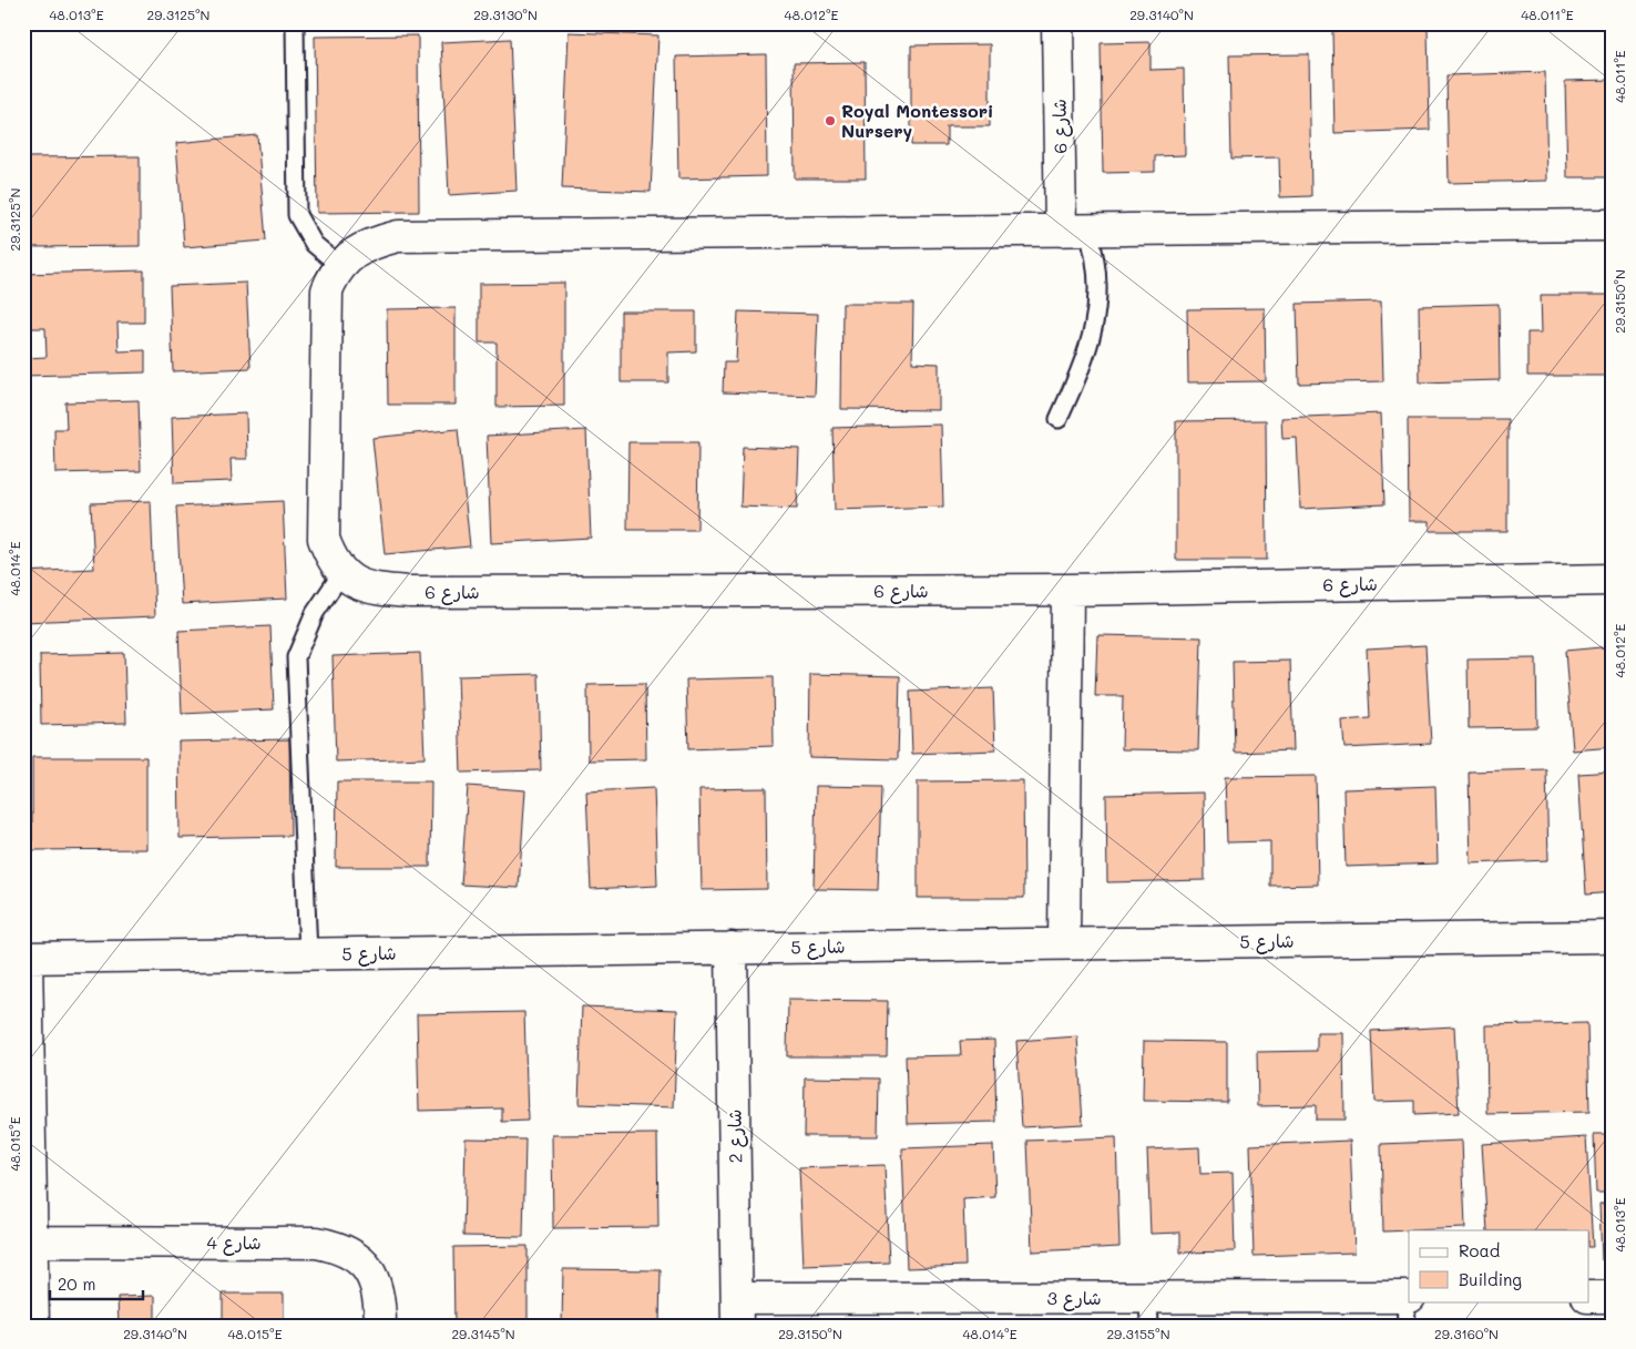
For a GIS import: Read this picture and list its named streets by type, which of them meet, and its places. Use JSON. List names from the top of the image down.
{
  "streets": {
    "street": [
      "شارع 6",
      "شارع 5",
      "شارع 2",
      "شارع 4",
      "شارع 3"
    ]
  },
  "crossings": [
    ["شارع 5", "شارع 2"],
    ["شارع 2", "شارع 3"]
  ],
  "places": ["Royal Montessori Nursery"],
  "legend": ["Road", "Building"],
  "scale_bar": "20 m",
  "coordinates": [
    "48.013°E",
    "29.3125°N",
    "29.3130°N",
    "48.012°E",
    "29.3140°N",
    "48.011°E",
    "29.3150°N",
    "48.014°E",
    "48.015°E",
    "29.3145°N",
    "29.3155°N",
    "29.3160°N"
  ]
}
